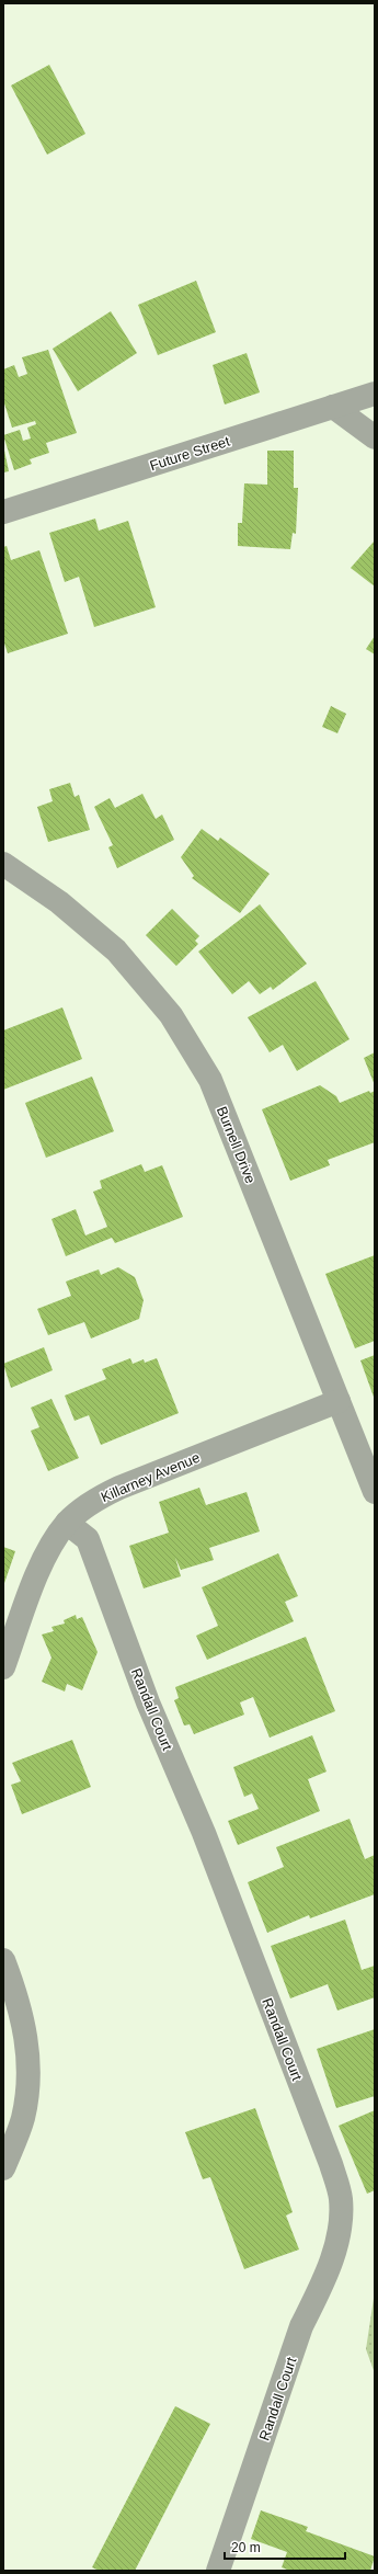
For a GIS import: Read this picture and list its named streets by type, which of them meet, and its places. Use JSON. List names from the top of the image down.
{
  "streets": {
    "street": [
      "Future Street",
      "Burnell Drive",
      "Killarney Avenue",
      "Randall Court"
    ]
  },
  "crossings": [
    ["Burnell Drive", "Killarney Avenue"],
    ["Killarney Avenue", "Randall Court"]
  ],
  "scale_bar": "20 m"
}
